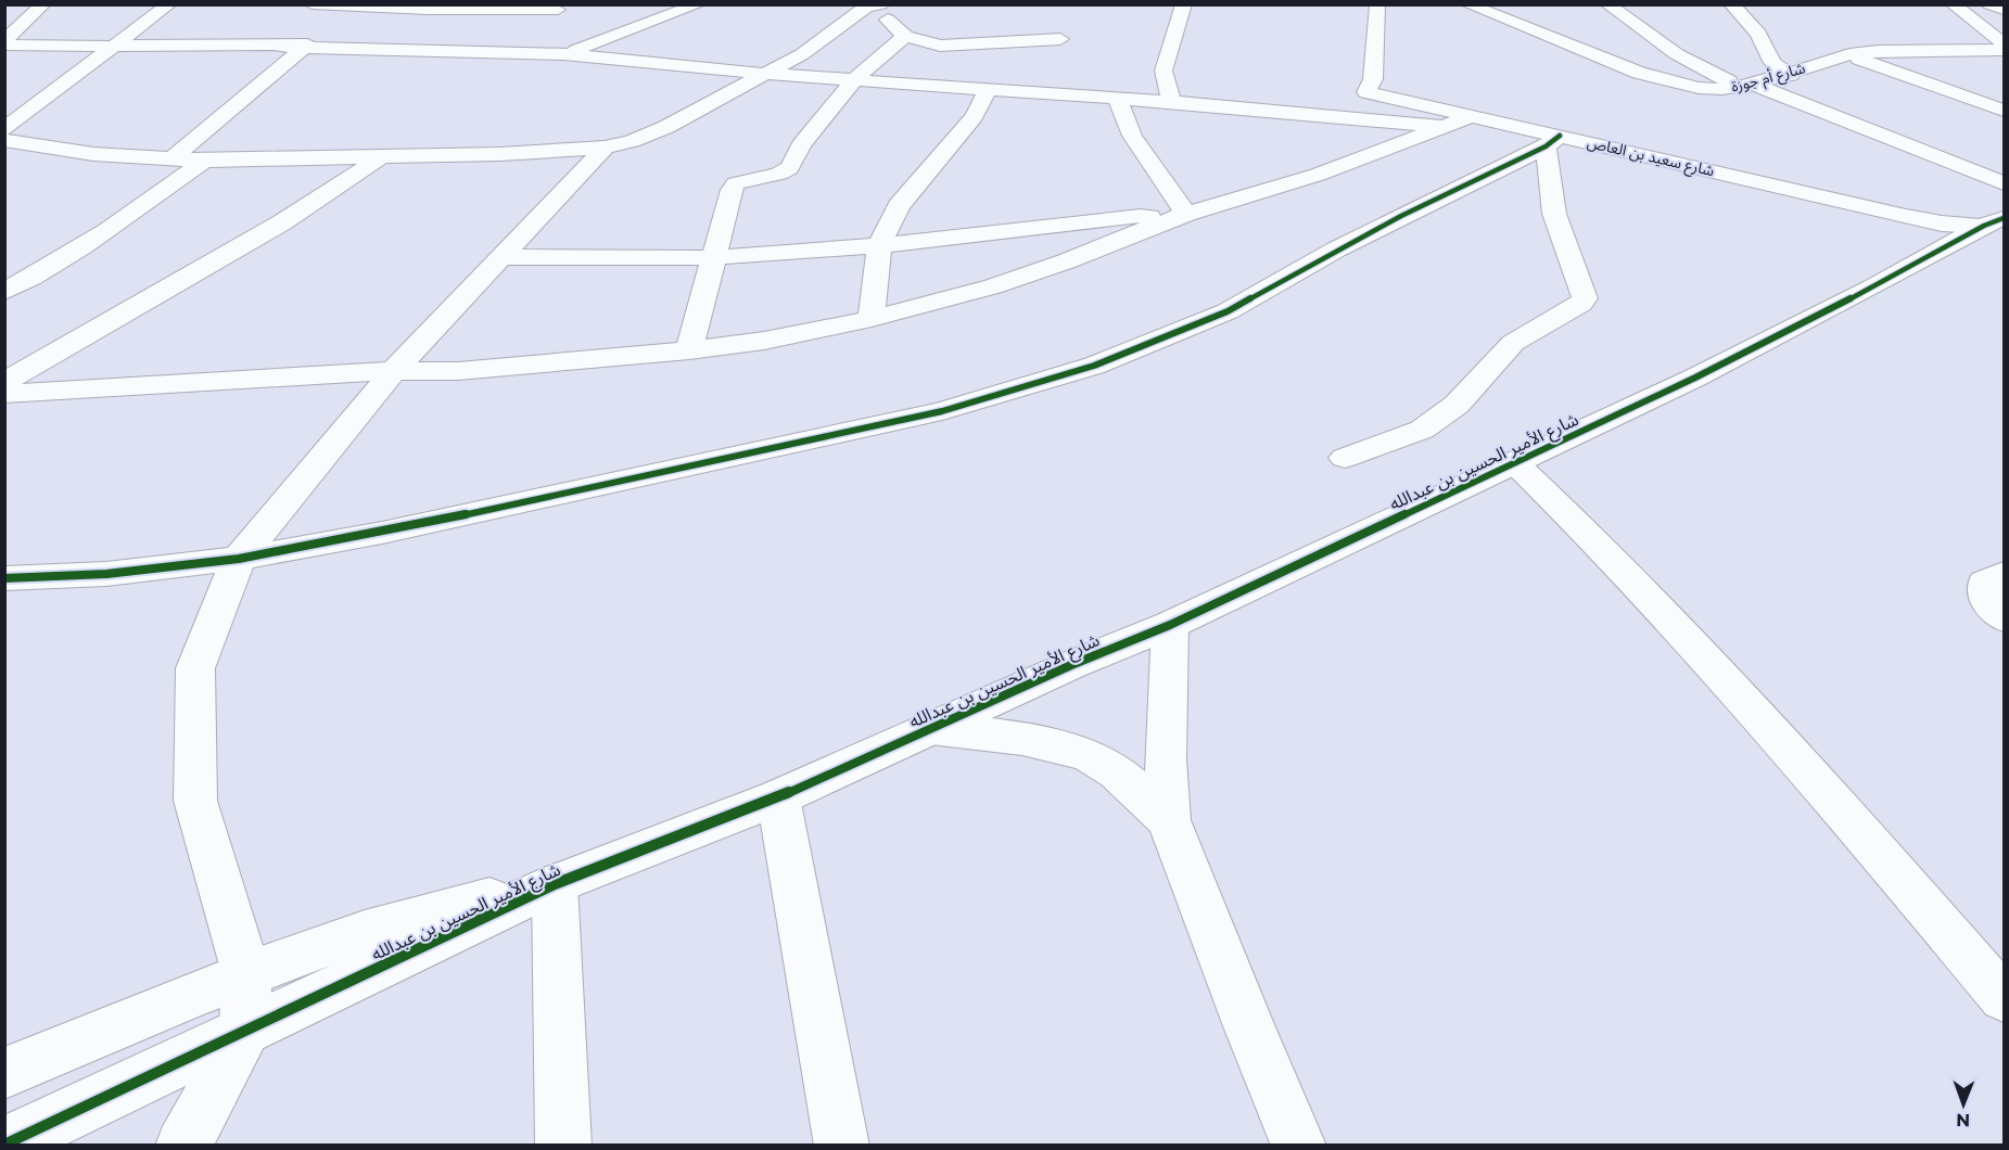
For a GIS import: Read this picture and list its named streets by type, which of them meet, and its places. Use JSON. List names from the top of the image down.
{
  "streets": {
    "street": ["شارع أم جوزة", "شارع سعيد بن العاص", "شارع الأمير الحسين بن عبدالله"]
  },
  "crossings": [
    ["شارع سعيد بن العاص", "شارع الأمير الحسين بن عبدالله"]
  ],
  "north": "bottom"
}
